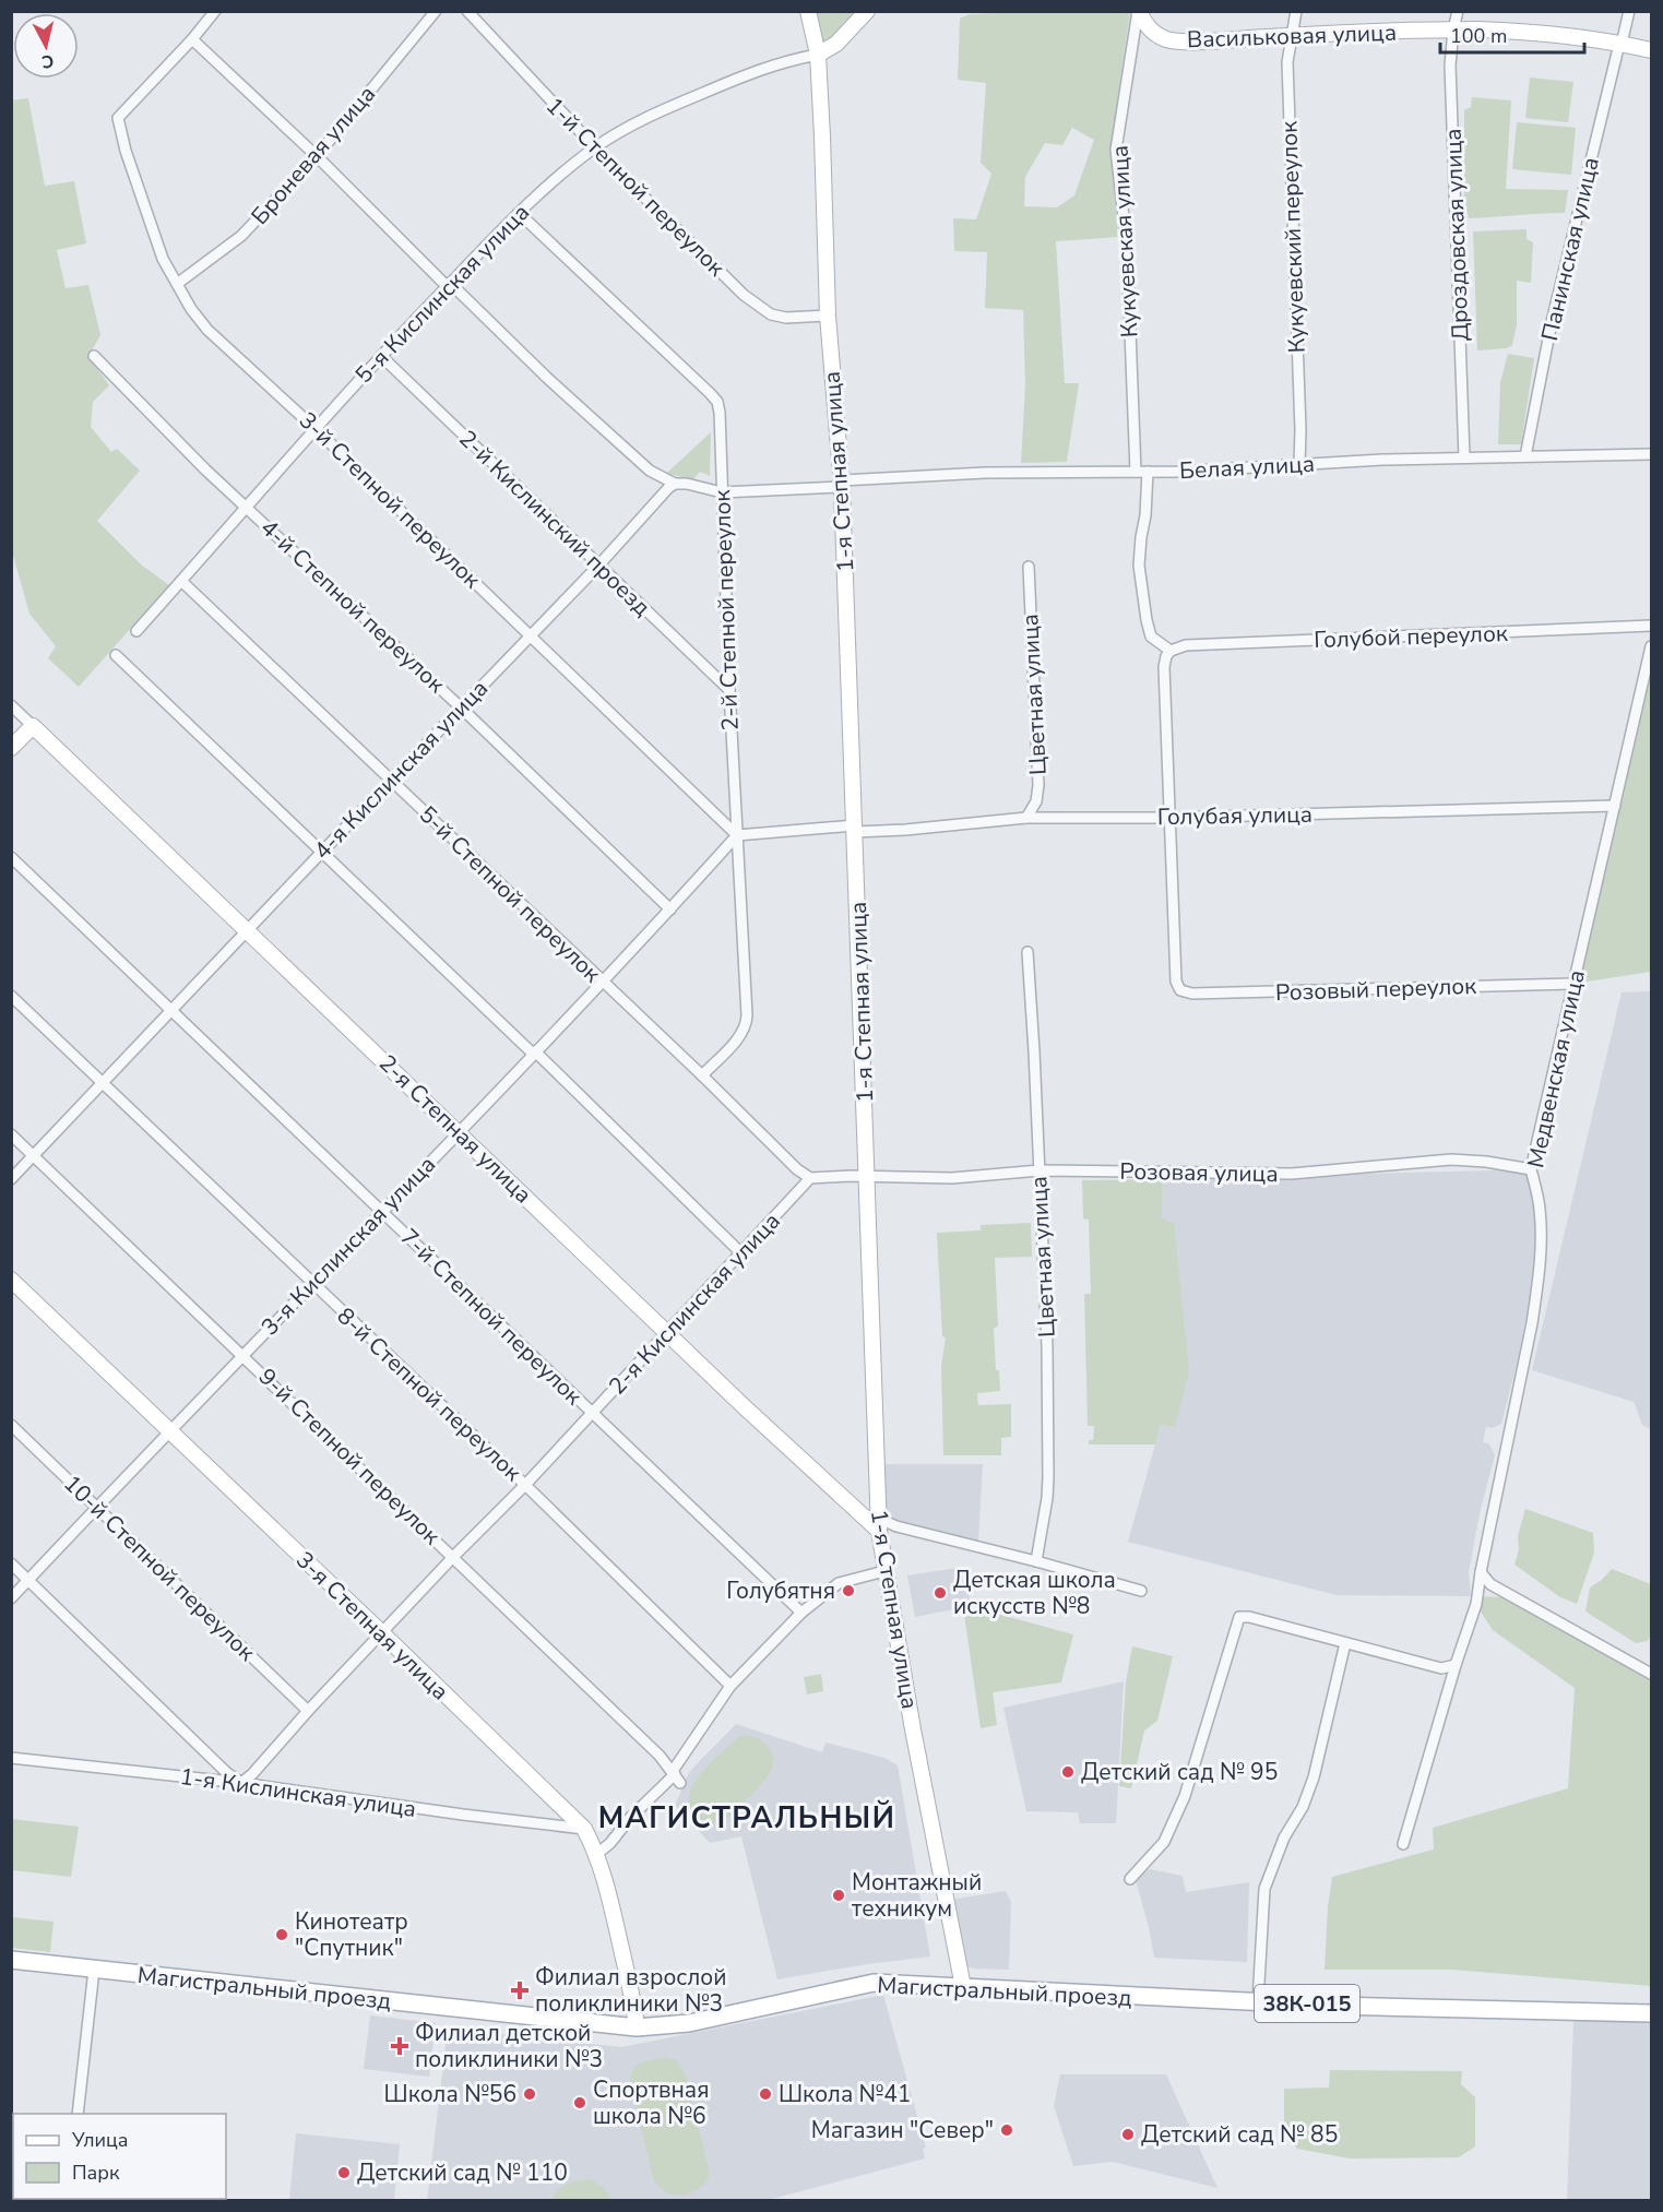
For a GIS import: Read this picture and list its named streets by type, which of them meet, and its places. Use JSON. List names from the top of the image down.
{
  "streets": {
    "main road": ["Магистральный проезд", "38К-015"],
    "street": [
      "Васильковая улица",
      "Броневая улица",
      "1-й Степной переулок",
      "Дроздовская улица",
      "Кукуевский переулок",
      "Кукуевская улица",
      "Панинская улица",
      "5-я Кислинская улица",
      "Белая улица",
      "1-я Степная улица",
      "3-й Степной переулок",
      "2-й Кислинский проезд",
      "4-й Степной переулок",
      "2-й Степной переулок",
      "Голубой переулок",
      "Цветная улица",
      "4-я Кислинская улица",
      "Голубая улица",
      "5-й Степной переулок",
      "Розовый переулок",
      "Медвенская улица",
      "2-я Степная улица",
      "Розовая улица",
      "3-я Кислинская улица",
      "2-я Кислинская улица",
      "7-й Степной переулок",
      "8-й Степной переулок",
      "9-й Степной переулок",
      "10-й Степной переулок",
      "3-я Степная улица",
      "1-я Кислинская улица"
    ]
  },
  "crossings": [
    ["Васильковая улица", "Дроздовская улица"],
    ["Васильковая улица", "Кукуевский переулок"],
    ["Васильковая улица", "Кукуевская улица"],
    ["Васильковая улица", "Панинская улица"],
    ["Броневая улица", "3-й Степной переулок"],
    ["1-й Степной переулок", "5-я Кислинская улица"],
    ["1-й Степной переулок", "1-я Степная улица"],
    ["Дроздовская улица", "Белая улица"],
    ["Кукуевский переулок", "Белая улица"],
    ["Кукуевская улица", "Белая улица"],
    ["Панинская улица", "Белая улица"],
    ["5-я Кислинская улица", "1-я Степная улица"],
    ["5-я Кислинская улица", "3-й Степной переулок"],
    ["5-я Кислинская улица", "2-й Кислинский проезд"],
    ["5-я Кислинская улица", "4-й Степной переулок"],
    ["5-я Кислинская улица", "2-й Степной переулок"],
    ["5-я Кислинская улица", "5-й Степной переулок"],
    ["Белая улица", "1-я Степная улица"],
    ["1-я Степная улица", "Голубая улица"],
    ["1-я Степная улица", "2-я Степная улица"],
    ["1-я Степная улица", "Розовая улица"],
    ["1-я Степная улица", "Магистральный проезд"],
    ["3-й Степной переулок", "2-й Степной переулок"],
    ["3-й Степной переулок", "4-я Кислинская улица"],
    ["3-й Степной переулок", "3-я Кислинская улица"],
    ["2-й Кислинский проезд", "2-й Степной переулок"],
    ["2-й Кислинский проезд", "4-я Кислинская улица"],
    ["4-й Степной переулок", "4-я Кислинская улица"],
    ["4-й Степной переулок", "3-я Кислинская улица"],
    ["2-й Степной переулок", "5-й Степной переулок"],
    ["2-й Степной переулок", "3-я Кислинская улица"],
    ["Цветная улица", "Голубая улица"],
    ["Цветная улица", "Розовая улица"],
    ["4-я Кислинская улица", "5-й Степной переулок"],
    ["4-я Кислинская улица", "2-я Степная улица"],
    ["4-я Кислинская улица", "7-й Степной переулок"],
    ["4-я Кислинская улица", "8-й Степной переулок"],
    ["4-я Кислинская улица", "9-й Степной переулок"],
    ["Голубая улица", "Розовый переулок"],
    ["Голубая улица", "Медвенская улица"],
    ["5-й Степной переулок", "3-я Кислинская улица"],
    ["5-й Степной переулок", "2-я Кислинская улица"],
    ["Розовый переулок", "Медвенская улица"],
    ["Медвенская улица", "Розовая улица"],
    ["2-я Степная улица", "3-я Кислинская улица"],
    ["2-я Степная улица", "2-я Кислинская улица"],
    ["3-я Кислинская улица", "7-й Степной переулок"],
    ["3-я Кислинская улица", "8-й Степной переулок"],
    ["3-я Кислинская улица", "9-й Степной переулок"],
    ["3-я Кислинская улица", "10-й Степной переулок"],
    ["3-я Кислинская улица", "3-я Степная улица"],
    ["2-я Кислинская улица", "7-й Степной переулок"],
    ["2-я Кислинская улица", "8-й Степной переулок"],
    ["2-я Кислинская улица", "9-й Степной переулок"],
    ["2-я Кислинская улица", "10-й Степной переулок"],
    ["2-я Кислинская улица", "3-я Степная улица"],
    ["2-я Кислинская улица", "1-я Кислинская улица"],
    ["3-я Степная улица", "1-я Кислинская улица"],
    ["3-я Степная улица", "Магистральный проезд"]
  ],
  "districts": ["МАГИСТРАЛЬНЫЙ"],
  "places": {
    "other": [
      "Голубятня",
      "Детская школа искусств №8",
      "Детский сад № 95",
      "Монтажный техникум",
      "Кинотеатр \"Спутник\"",
      "Школа №56",
      "Школа №41",
      "Спортвная школа №6",
      "Магазин \"Север\"",
      "Детский сад № 85",
      "Детский сад № 110"
    ],
    "health": ["Филиал взрослой поликлиники №3", "Филиал детской поликлиники №3"]
  },
  "legend": ["Улица", "Парк"],
  "scale_bar": "100 m",
  "north": "bottom"
}
